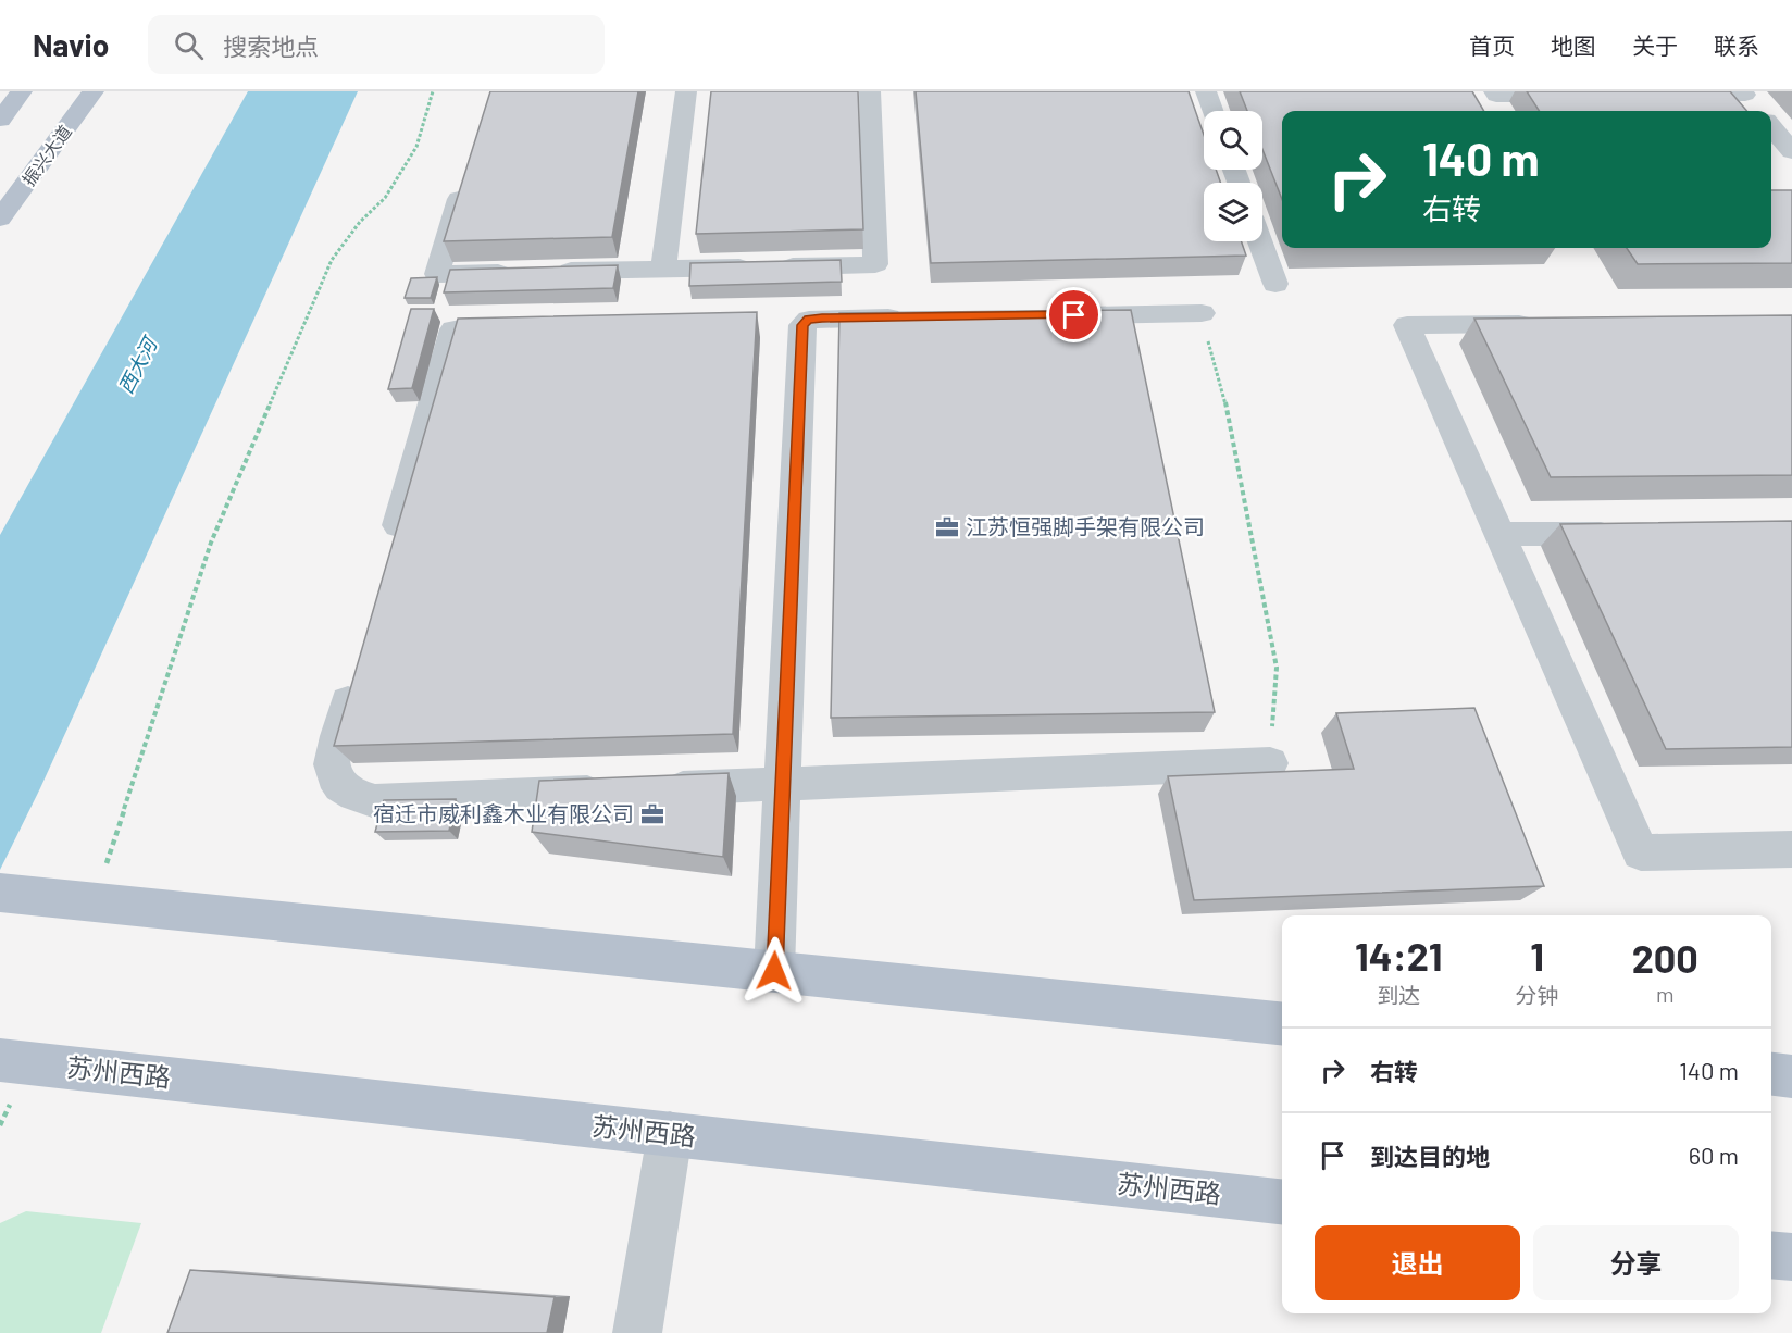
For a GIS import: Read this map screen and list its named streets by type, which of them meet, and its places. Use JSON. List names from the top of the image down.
{
  "streets": {
    "main road": ["振兴大道", "苏州西路"]
  },
  "water": ["西大河"],
  "places": {
    "office": ["江苏恒强脚手架有限公司", "宿迁市威利鑫木业有限公司"]
  },
  "page": {
    "header": "Navio",
    "search": "搜索地点",
    "nav": [
      "首页",
      "地图",
      "关于",
      "联系"
    ],
    "turn": ["140 m", "右转"],
    "eta": [
      "14:21",
      "到达",
      "1",
      "分钟",
      "200",
      "m"
    ],
    "list": [
      {
        "name": "右转",
        "value": "140 m"
      },
      {
        "name": "到达目的地",
        "value": "60 m"
      }
    ],
    "buttons": ["退出", "分享"]
  }
}
